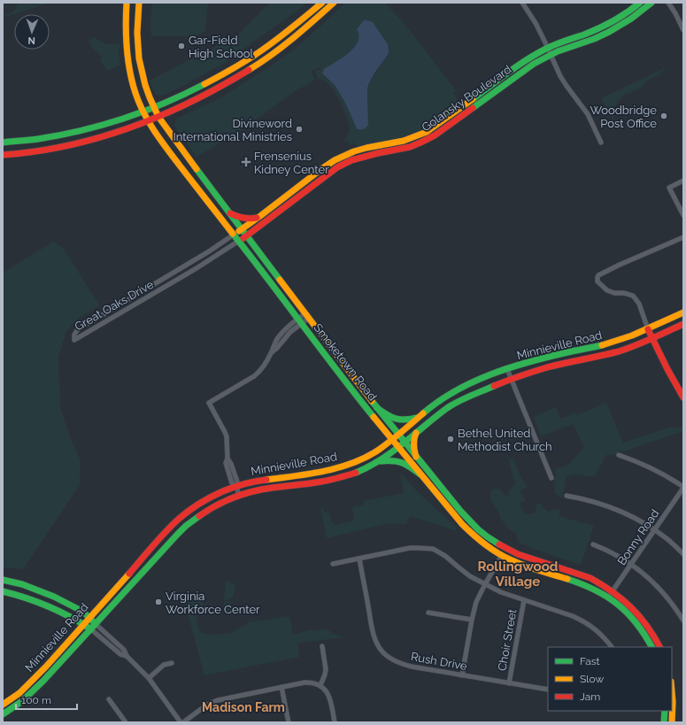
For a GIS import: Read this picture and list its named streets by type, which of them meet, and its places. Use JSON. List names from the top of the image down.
{
  "streets": {
    "main road": ["Golansky Boulevard", "Minnieville Road", "Smoketown Road"],
    "street": [
      "Great Oaks Drive",
      "Bonny Road",
      "Choir Street",
      "Rush Drive"
    ]
  },
  "crossings": [
    ["Golansky Boulevard", "Great Oaks Drive"],
    ["Golansky Boulevard", "Smoketown Road"],
    ["Great Oaks Drive", "Smoketown Road"],
    ["Minnieville Road", "Smoketown Road"],
    ["Smoketown Road", "Bonny Road"],
    ["Choir Street", "Rush Drive"]
  ],
  "districts": ["Rollingwood Village", "Madison Farm"],
  "places": {
    "other": [
      "Gar-Field High School",
      "Woodbridge Post Office",
      "Divineword International Ministries",
      "Bethel United Methodist Church",
      "Virginia Workforce Center"
    ],
    "health": ["Frensenius Kidney Center"]
  },
  "legend": ["Fast", "Slow", "Jam"],
  "scale_bar": "100 m",
  "north": "bottom"
}
